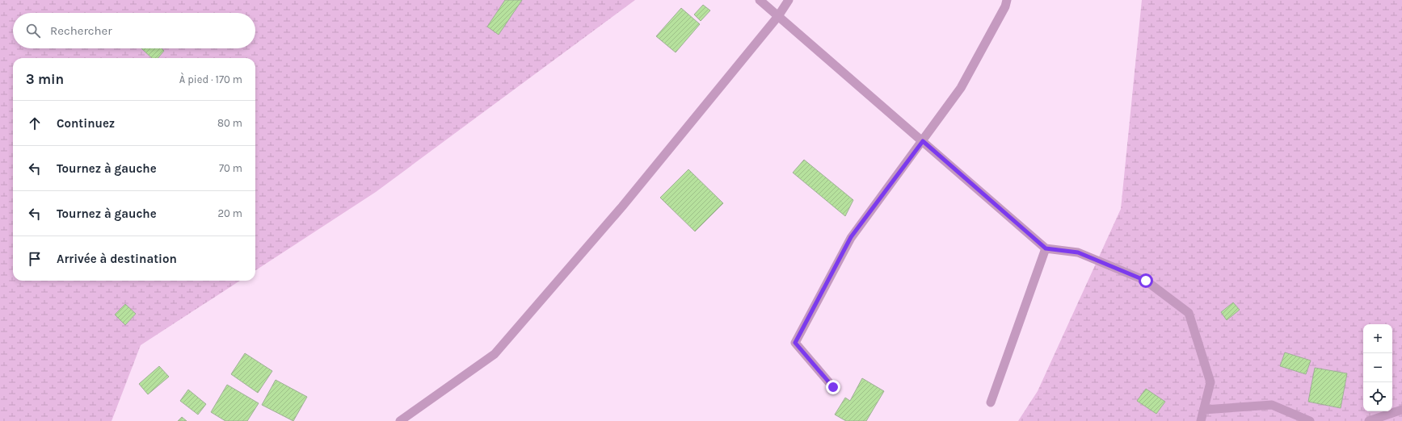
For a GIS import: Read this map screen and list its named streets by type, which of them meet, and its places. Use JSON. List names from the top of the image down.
{
  "page": {
    "search": "Rechercher",
    "heading": ["3 min", "À pied · 170 m"],
    "list": [
      ["Continuez", "80 m"],
      ["Tournez à gauche", "70 m"],
      ["Tournez à gauche", "20 m"],
      "Arrivée à destination"
    ],
    "map_buttons": ["+", "−"]
  }
}
